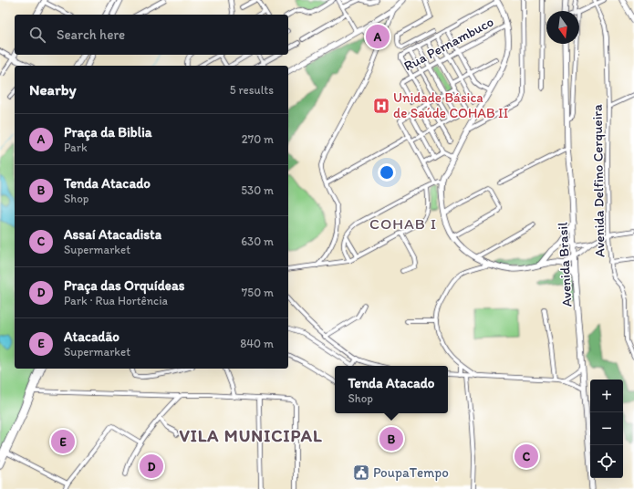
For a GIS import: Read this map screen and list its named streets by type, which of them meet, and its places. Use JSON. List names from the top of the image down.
{
  "streets": {
    "main road": ["Avenida Brasil"],
    "street": ["Rua Pernambuco", "Avenida Delfino Cerqueira"]
  },
  "districts": ["COHAB I", "VILA MUNICIPAL"],
  "places": {
    "hospital": ["Unidade Básica de Saúde COHAB II"],
    "public building": ["PoupaTempo"]
  },
  "north": "bottom",
  "page": {
    "search": "Search here",
    "pins": [
      "A",
      "B",
      "E",
      "C",
      "D"
    ],
    "heading": ["Nearby", "5 results"],
    "list": [
      {
        "mark": "A",
        "name": "Praça da Biblia",
        "note": "Park",
        "value": "270 m"
      },
      {
        "mark": "B",
        "name": "Tenda Atacado",
        "note": "Shop",
        "value": "530 m"
      },
      {
        "mark": "C",
        "name": "Assaí Atacadista",
        "note": "Supermarket",
        "value": "630 m"
      },
      {
        "mark": "D",
        "name": "Praça das Orquídeas",
        "note": "Park · Rua Hortência",
        "value": "750 m"
      },
      {
        "mark": "E",
        "name": "Atacadão",
        "note": "Supermarket",
        "value": "840 m"
      }
    ],
    "popup": ["Tenda Atacado", "Shop"],
    "map_buttons": ["+", "−"]
  }
}
